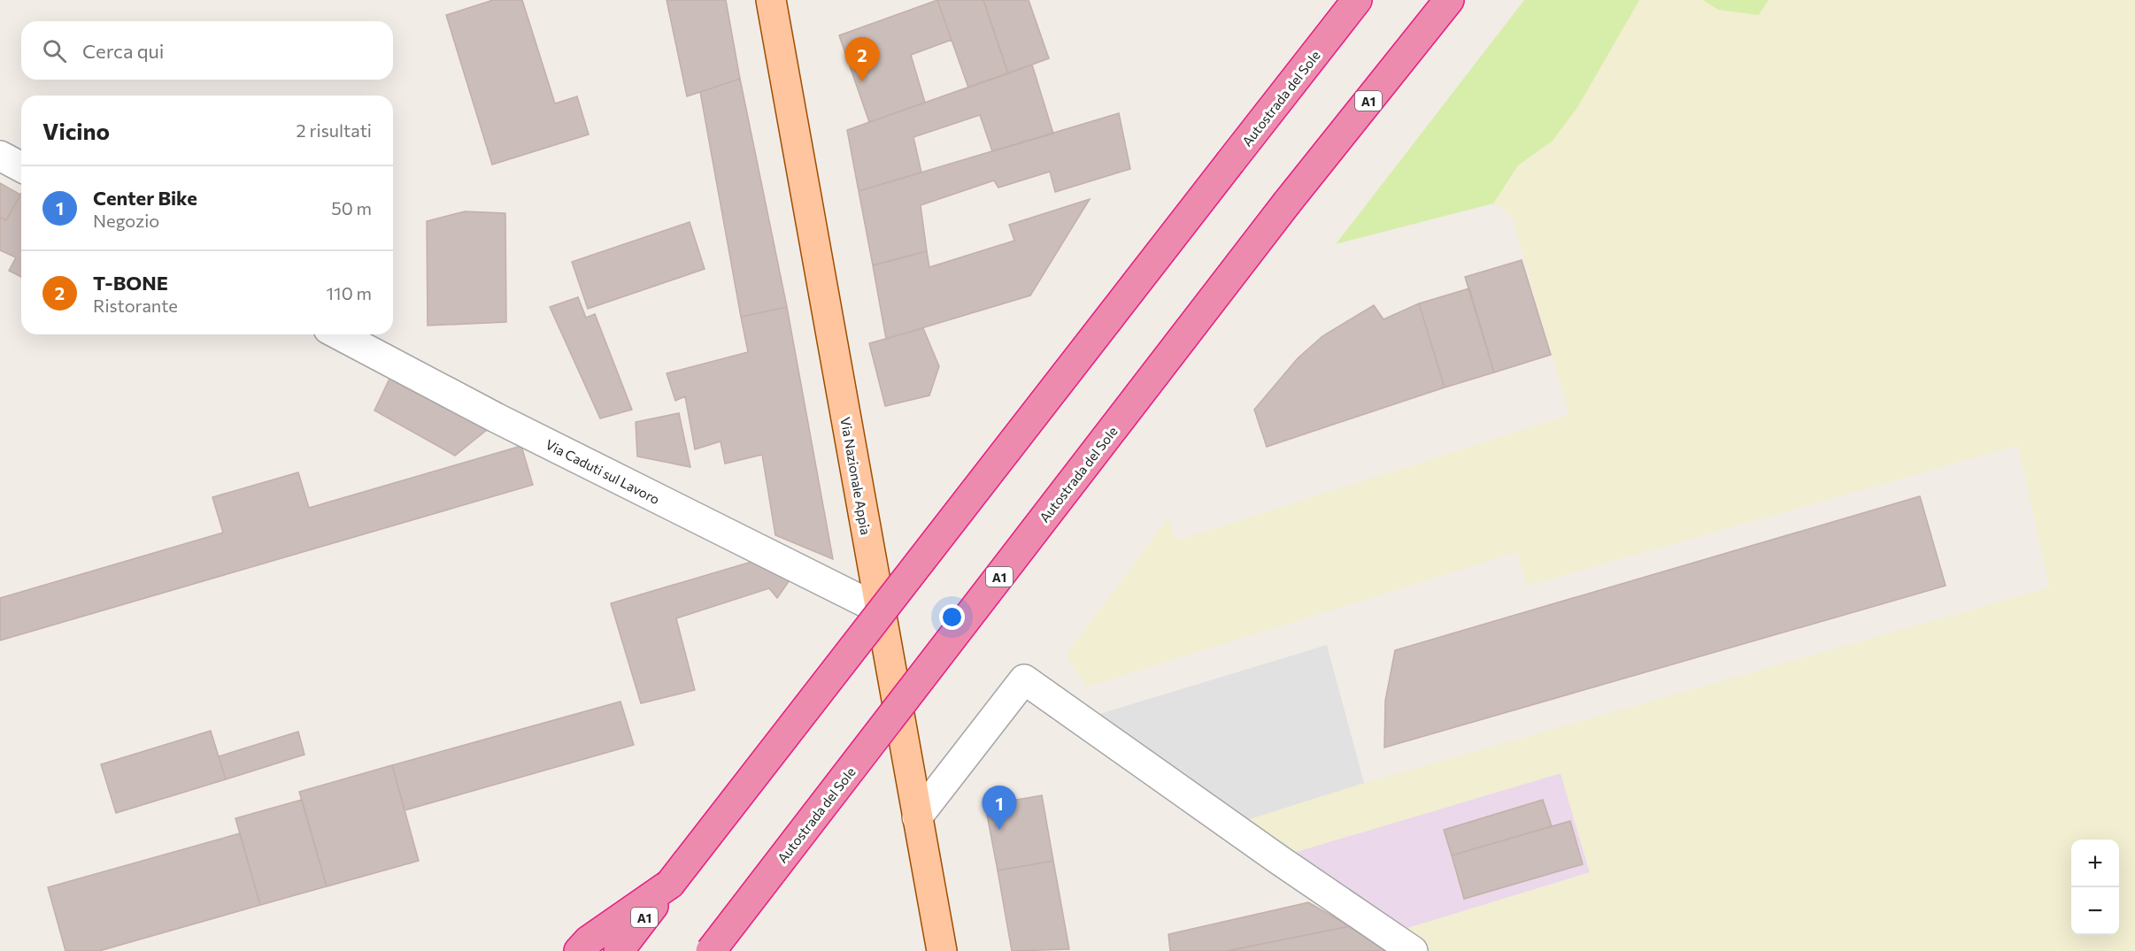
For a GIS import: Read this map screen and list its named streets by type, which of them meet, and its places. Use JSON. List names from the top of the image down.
{
  "streets": {
    "highway": ["Autostrada del Sole", "A1"],
    "main road": ["Via Nazionale Appia"],
    "street": ["Via Caduti sul Lavoro"]
  },
  "crossings": [
    ["Via Caduti sul Lavoro", "Via Nazionale Appia"]
  ],
  "page": {
    "search": "Cerca qui",
    "pins": ["2", "1"],
    "heading": ["Vicino", "2 risultati"],
    "list": [
      {
        "mark": "1",
        "name": "Center Bike",
        "note": "Negozio",
        "value": "50 m"
      },
      {
        "mark": "2",
        "name": "T-BONE",
        "note": "Ristorante",
        "value": "110 m"
      }
    ],
    "map_buttons": ["+", "−"]
  }
}
